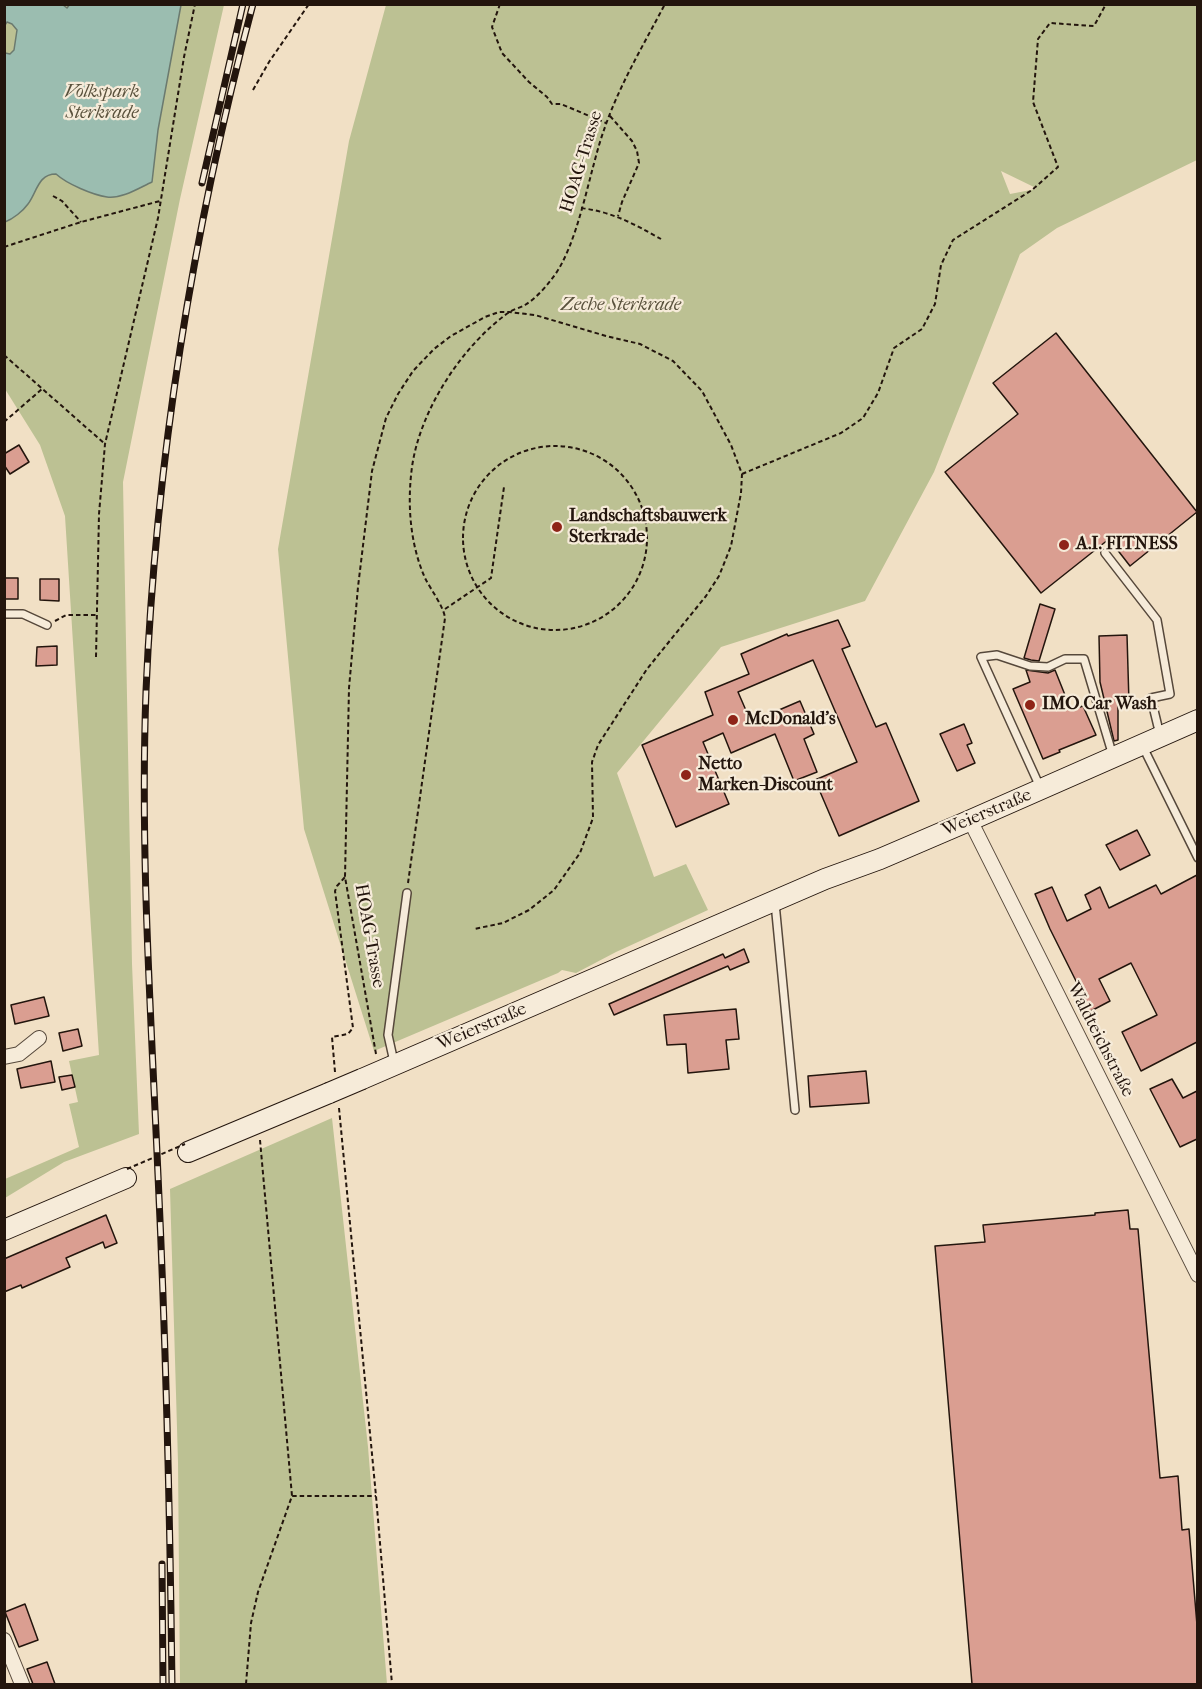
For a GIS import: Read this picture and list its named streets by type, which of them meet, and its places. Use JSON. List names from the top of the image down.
{
  "streets": {
    "main road": ["Weierstraße"],
    "street": ["Waldteichstraße"],
    "path": ["HOAG-Trasse"]
  },
  "crossings": [
    ["HOAG-Trasse", "Weierstraße"],
    ["Weierstraße", "Waldteichstraße"]
  ],
  "parks": ["Volkspark Sterkrade", "Zeche Sterkrade"],
  "places": [
    "Landschaftsbauwerk Sterkrade",
    "A.I. FITNESS",
    "IMO Car Wash",
    "McDonald's",
    "Netto Marken-Discount"
  ]
}
